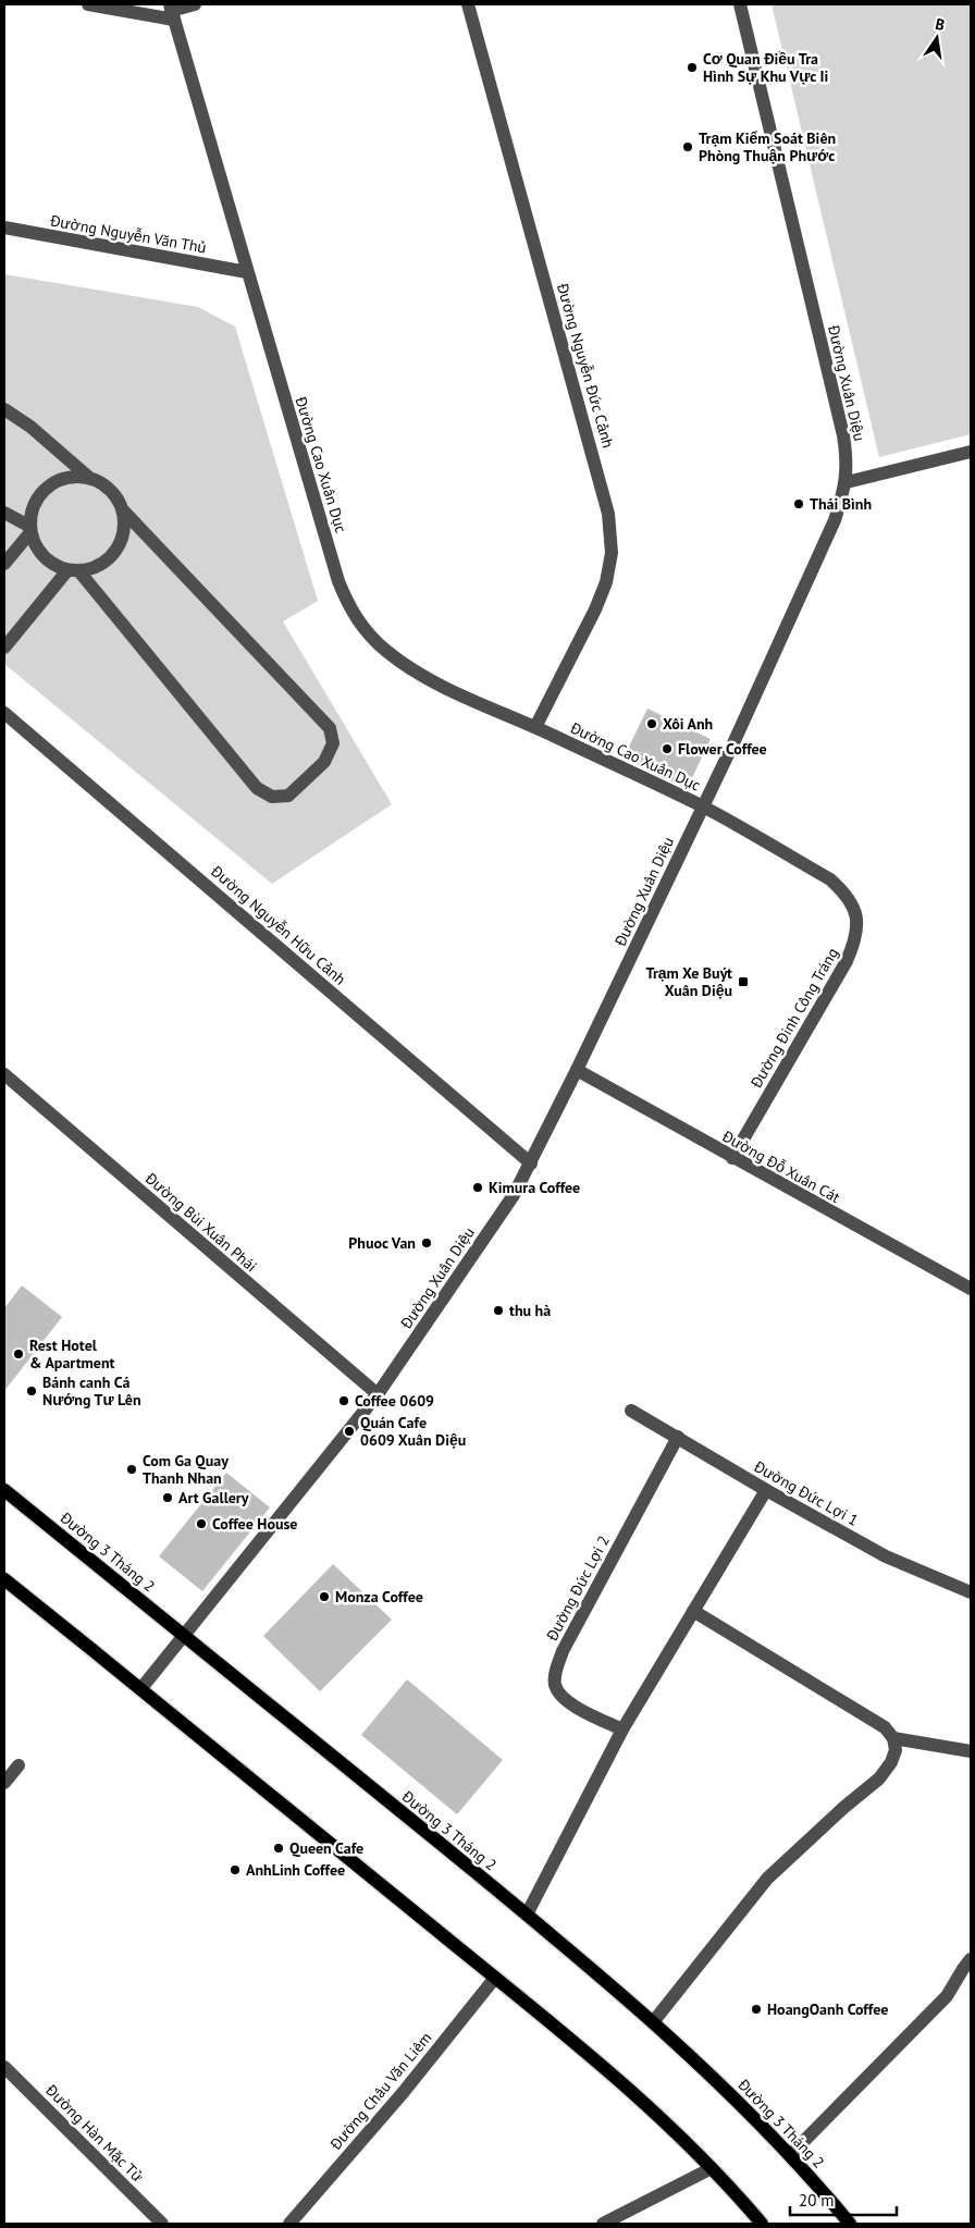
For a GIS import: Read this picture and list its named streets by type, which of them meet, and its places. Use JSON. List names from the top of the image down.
{
  "streets": {
    "main road": ["Đường 3 Tháng 2"],
    "street": [
      "Đường Nguyễn Văn Thủ",
      "Đường Nguyễn Đức Cảnh",
      "Đường Xuân Diệu",
      "Đường Cao Xuân Dục",
      "Đường Nguyễn Hữu Cảnh",
      "Đường Đinh Công Tráng",
      "Đường Đỗ Xuân Cát",
      "Đường Bùi Xuân Phái",
      "Đường Đức Lợi 1",
      "Đường Đức Lợi 2",
      "Đường Châu Văn Liêm",
      "Đường Hàn Mặc Tử"
    ]
  },
  "crossings": [
    ["Đường Nguyễn Văn Thủ", "Đường Cao Xuân Dục"],
    ["Đường Nguyễn Đức Cảnh", "Đường Cao Xuân Dục"],
    ["Đường Xuân Diệu", "Đường Cao Xuân Dục"],
    ["Đường Xuân Diệu", "Đường Nguyễn Hữu Cảnh"],
    ["Đường Xuân Diệu", "Đường Đinh Công Tráng"],
    ["Đường Xuân Diệu", "Đường Đỗ Xuân Cát"],
    ["Đường Xuân Diệu", "Đường Bùi Xuân Phái"],
    ["Đường Xuân Diệu", "Đường 3 Tháng 2"],
    ["Đường Cao Xuân Dục", "Đường Đinh Công Tráng"],
    ["Đường Đinh Công Tráng", "Đường Đỗ Xuân Cát"],
    ["Đường Đức Lợi 1", "Đường Đức Lợi 2"]
  ],
  "places": {
    "other": [
      "Cơ Quan Điều Tra Hình Sự Khu Vực Ii",
      "Trạm Kiểm Soát Biên Phòng Thuận Phước",
      "Thái Bình",
      "Xôi Anh",
      "Flower Coffee",
      "Kimura Coffee",
      "Phuoc Van",
      "thu hà",
      "Rest Hotel & Apartment",
      "Bánh canh Cá Nướng Tư Lên",
      "Coffee 0609",
      "Quán Cafe 0609 Xuân Diệu",
      "Com Ga Quay Thanh Nhan",
      "Art Gallery",
      "Coffee House",
      "Monza Coffee",
      "Queen Cafe",
      "AnhLinh Coffee",
      "HoangOanh Coffee"
    ],
    "transit": ["Trạm Xe Buýt Xuân Diệu"]
  },
  "scale_bar": "20 m",
  "north": "top"
}
